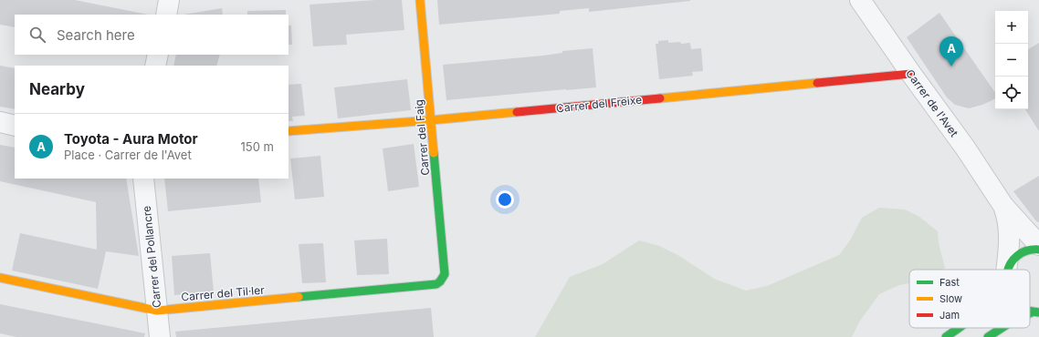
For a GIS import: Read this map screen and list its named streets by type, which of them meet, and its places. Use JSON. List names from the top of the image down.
{
  "streets": {
    "street": [
      "Carrer de l'Avet",
      "Carrer del Freixe",
      "Carrer del Faig",
      "Carrer del Pollancre",
      "Carrer del Til·ler"
    ]
  },
  "crossings": [
    ["Carrer de l'Avet", "Carrer del Freixe"],
    ["Carrer del Freixe", "Carrer del Faig"],
    ["Carrer del Faig", "Carrer del Til·ler"],
    ["Carrer del Pollancre", "Carrer del Til·ler"]
  ],
  "legend": ["Fast", "Slow", "Jam"],
  "page": {
    "map_buttons": ["+", "−"],
    "search": "Search here",
    "pins": "A",
    "heading": "Nearby",
    "list": [
      {
        "mark": "A",
        "name": "Toyota - Aura Motor",
        "note": "Place · Carrer de l'Avet",
        "value": "150 m"
      }
    ]
  }
}
